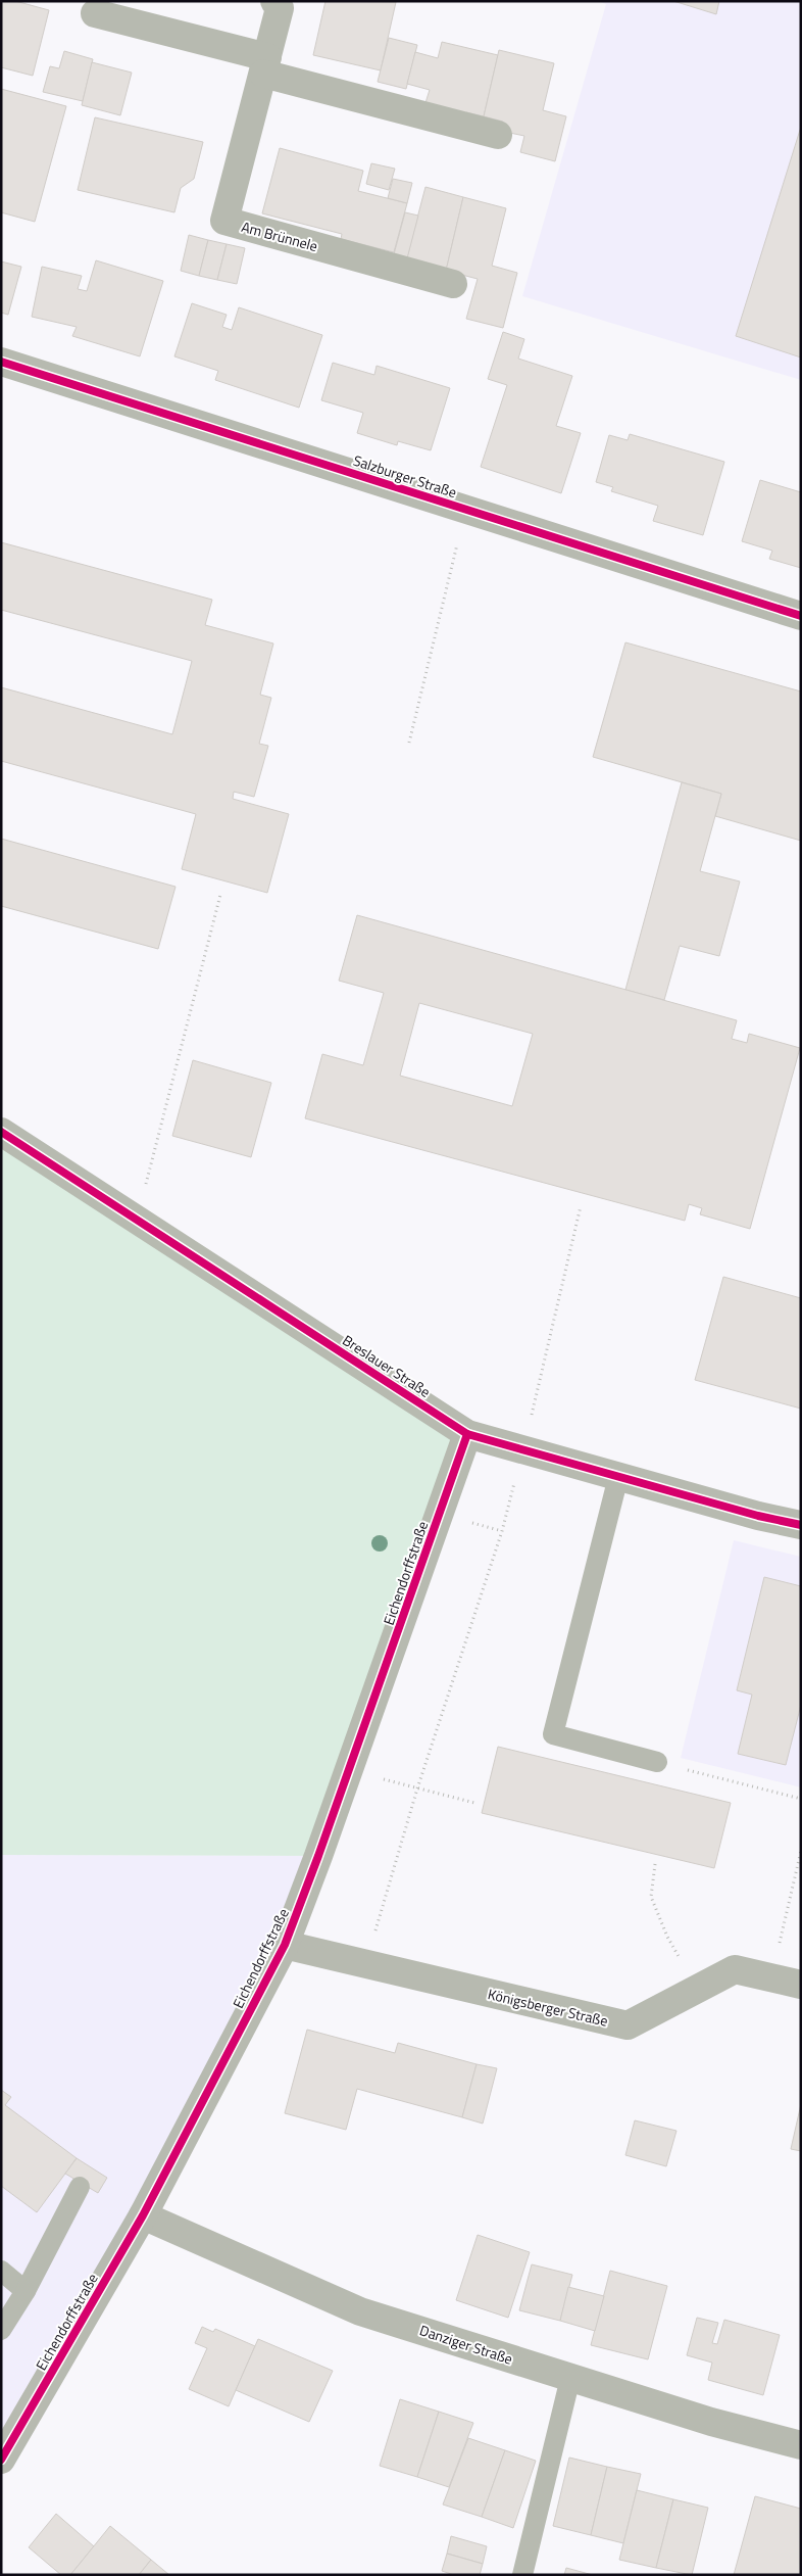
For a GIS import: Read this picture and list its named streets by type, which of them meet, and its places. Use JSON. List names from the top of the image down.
{
  "streets": {
    "street": [
      "Am Brünnele",
      "Salzburger Straße",
      "Breslauer Straße",
      "Eichendorffstraße",
      "Königsberger Straße",
      "Danziger Straße"
    ]
  },
  "crossings": [
    ["Breslauer Straße", "Eichendorffstraße"],
    ["Eichendorffstraße", "Königsberger Straße"],
    ["Eichendorffstraße", "Danziger Straße"]
  ]
}
